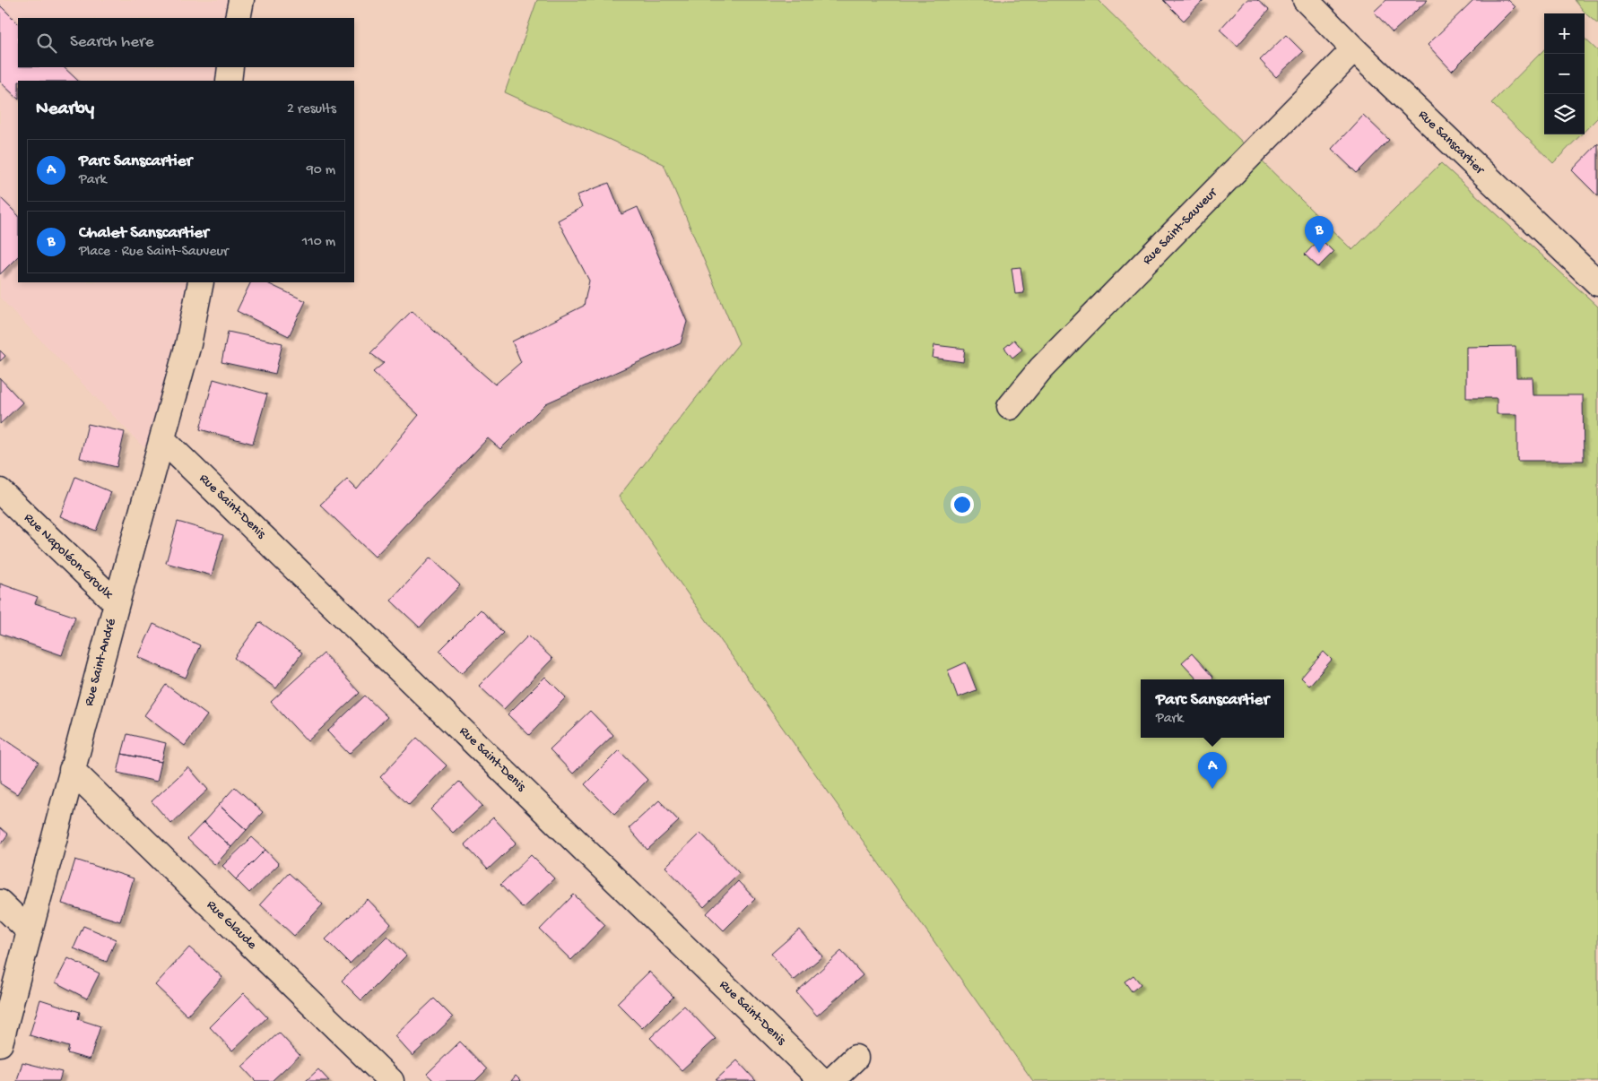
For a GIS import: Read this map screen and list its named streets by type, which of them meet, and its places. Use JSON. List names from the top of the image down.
{
  "streets": {
    "street": [
      "Rue Sanscartier",
      "Rue Saint-Sauveur",
      "Rue Saint-Denis",
      "Rue Napoléon-Groulx",
      "Rue Saint-André",
      "Rue Glaude"
    ]
  },
  "crossings": [
    ["Rue Sanscartier", "Rue Saint-Sauveur"],
    ["Rue Saint-Denis", "Rue Saint-André"],
    ["Rue Napoléon-Groulx", "Rue Saint-André"],
    ["Rue Saint-André", "Rue Glaude"]
  ],
  "page": {
    "map_buttons": ["+", "−"],
    "search": "Search here",
    "heading": ["Nearby", "2 results"],
    "list": [
      {
        "mark": "A",
        "name": "Parc Sanscartier",
        "note": "Park",
        "value": "90 m"
      },
      {
        "mark": "B",
        "name": "Chalet Sanscartier",
        "note": "Place · Rue Saint-Sauveur",
        "value": "110 m"
      }
    ],
    "pins": ["B", "A"],
    "popup": ["Parc Sanscartier", "Park"]
  }
}
